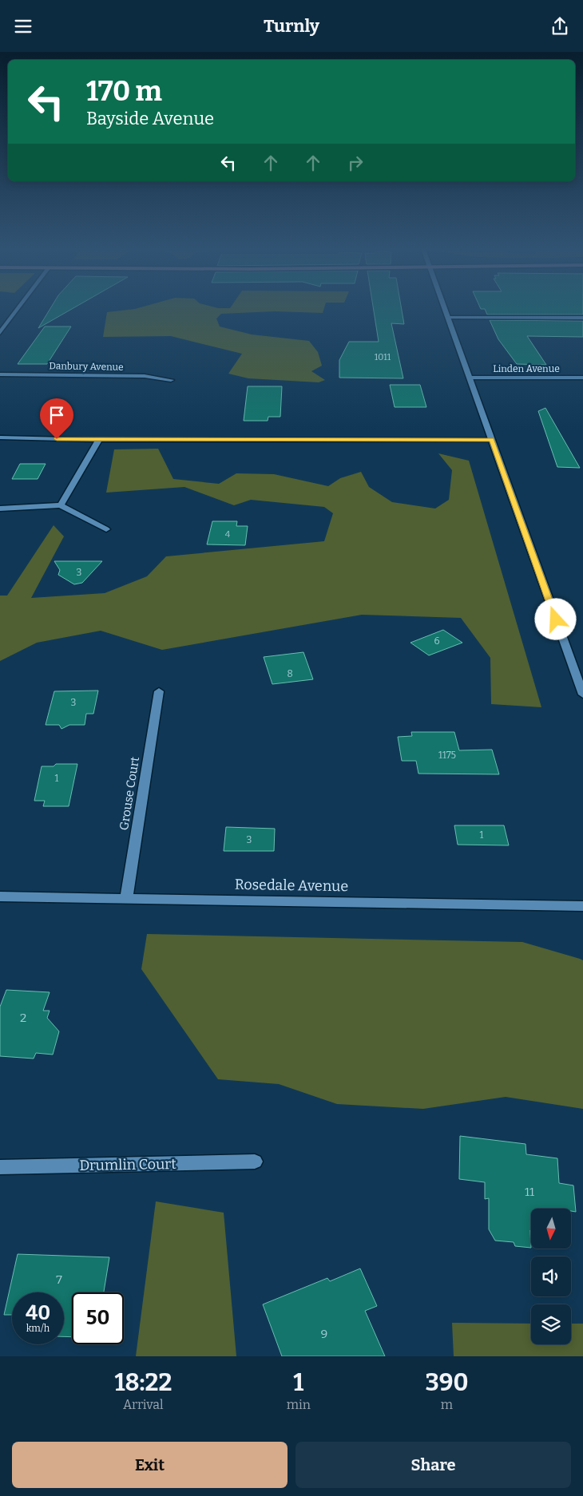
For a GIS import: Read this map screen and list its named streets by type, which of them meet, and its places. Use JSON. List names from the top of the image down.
{
  "streets": {
    "street": [
      "Danbury Avenue",
      "Linden Avenue",
      "Grouse Court",
      "Rosedale Avenue",
      "Drumlin Court"
    ]
  },
  "crossings": [
    ["Grouse Court", "Rosedale Avenue"]
  ],
  "house_numbers": [
    "1011",
    "4",
    "3",
    "6",
    "8",
    "3",
    "1175",
    "1",
    "1",
    "3",
    "2",
    "11",
    "7",
    "9"
  ],
  "north": "bottom",
  "page": {
    "header": "Turnly",
    "turn": ["170 m", "Bayside Avenue"],
    "speed": "40 km/h",
    "limit": "50",
    "eta": [
      "18:22",
      "Arrival",
      "1",
      "min",
      "390",
      "m"
    ],
    "buttons": ["Exit", "Share"]
  }
}
